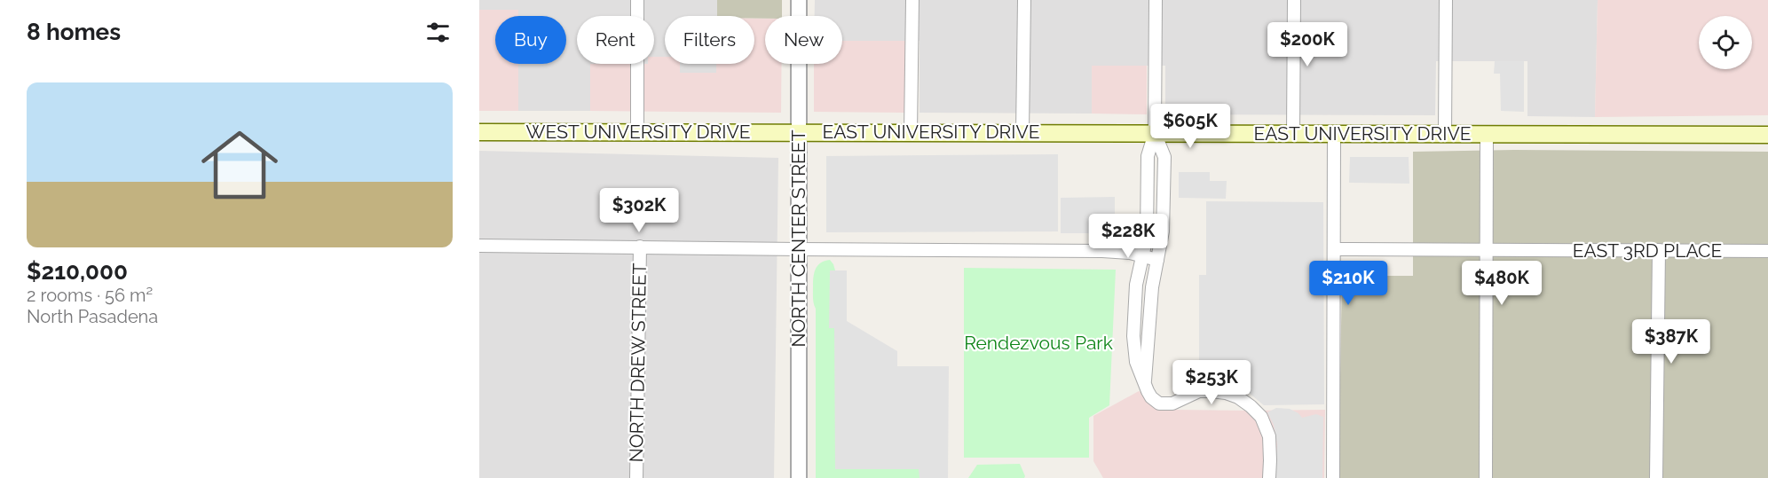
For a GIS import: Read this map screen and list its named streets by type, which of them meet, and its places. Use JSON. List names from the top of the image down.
{
  "streets": {
    "main road": ["WEST UNIVERSITY DRIVE", "EAST UNIVERSITY DRIVE"],
    "street": ["NORTH CENTER STREET", "EAST 3RD PLACE", "NORTH DREW STREET"]
  },
  "crossings": [
    ["WEST UNIVERSITY DRIVE", "EAST UNIVERSITY DRIVE"],
    ["WEST UNIVERSITY DRIVE", "NORTH CENTER STREET"],
    ["EAST UNIVERSITY DRIVE", "NORTH CENTER STREET"]
  ],
  "parks": ["Rendezvous Park"],
  "page": {
    "heading": "8 homes",
    "chip": [
      "Buy",
      "Rent",
      "Filters",
      "New"
    ],
    "price": [
      "$200K",
      "$605K",
      "$302K",
      "$228K",
      "$210K",
      "$480K",
      "$387K",
      "$253K"
    ],
    "list": [
      {
        "name": "$210,000",
        "note": "2 rooms · 56 m² · North Pasadena"
      }
    ]
  }
}
